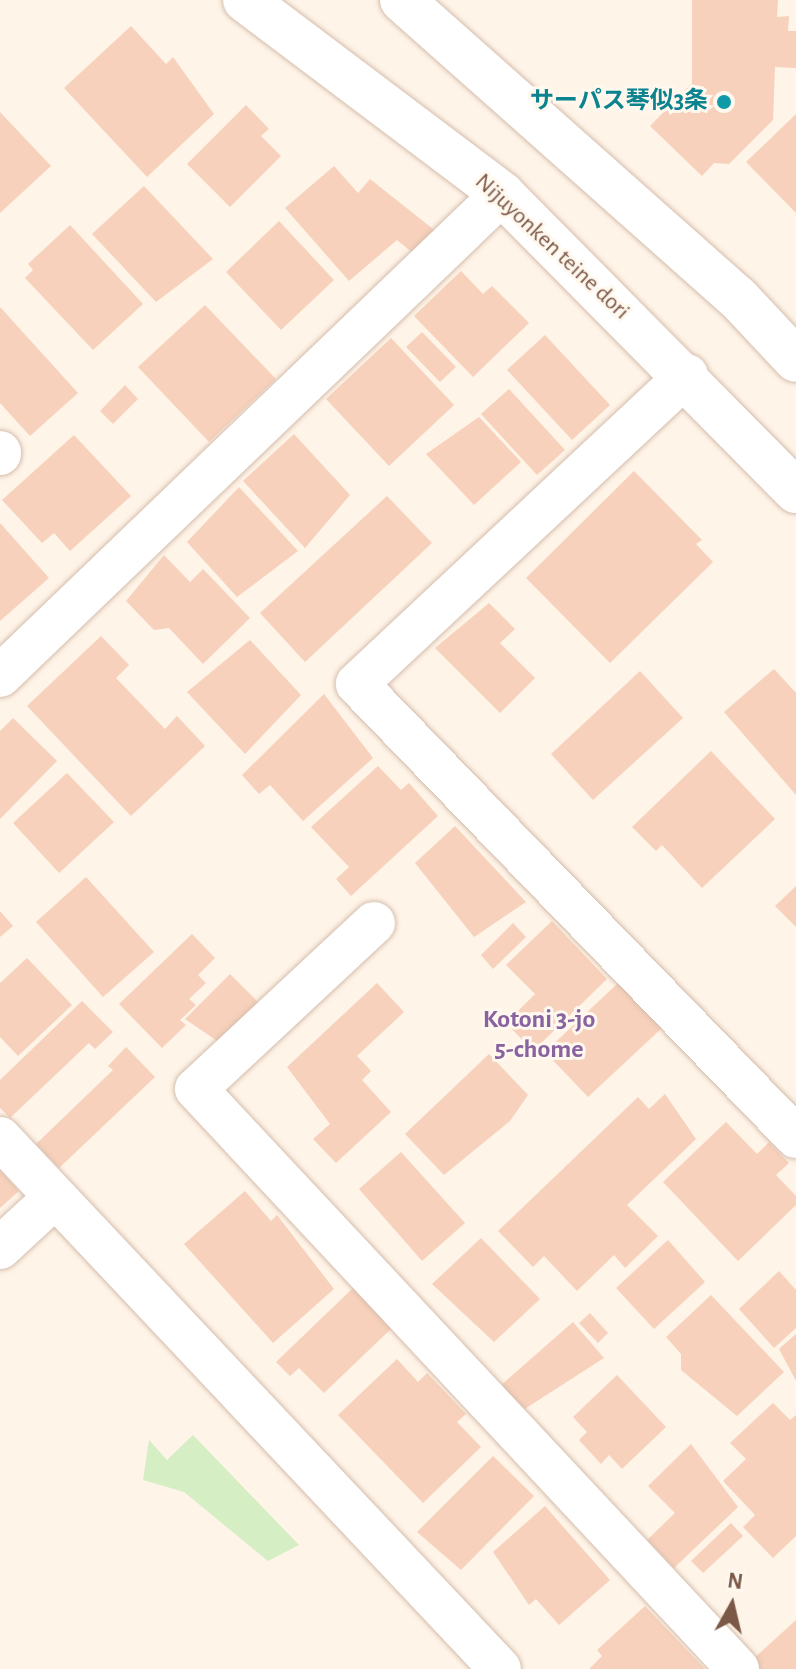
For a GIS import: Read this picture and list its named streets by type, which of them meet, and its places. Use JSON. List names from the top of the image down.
{
  "streets": {
    "street": ["Nijuyonken teine dori"]
  },
  "districts": ["Kotoni 3-jo 5-chome"],
  "places": ["サーパス琴似3条"],
  "north": "top"
}
